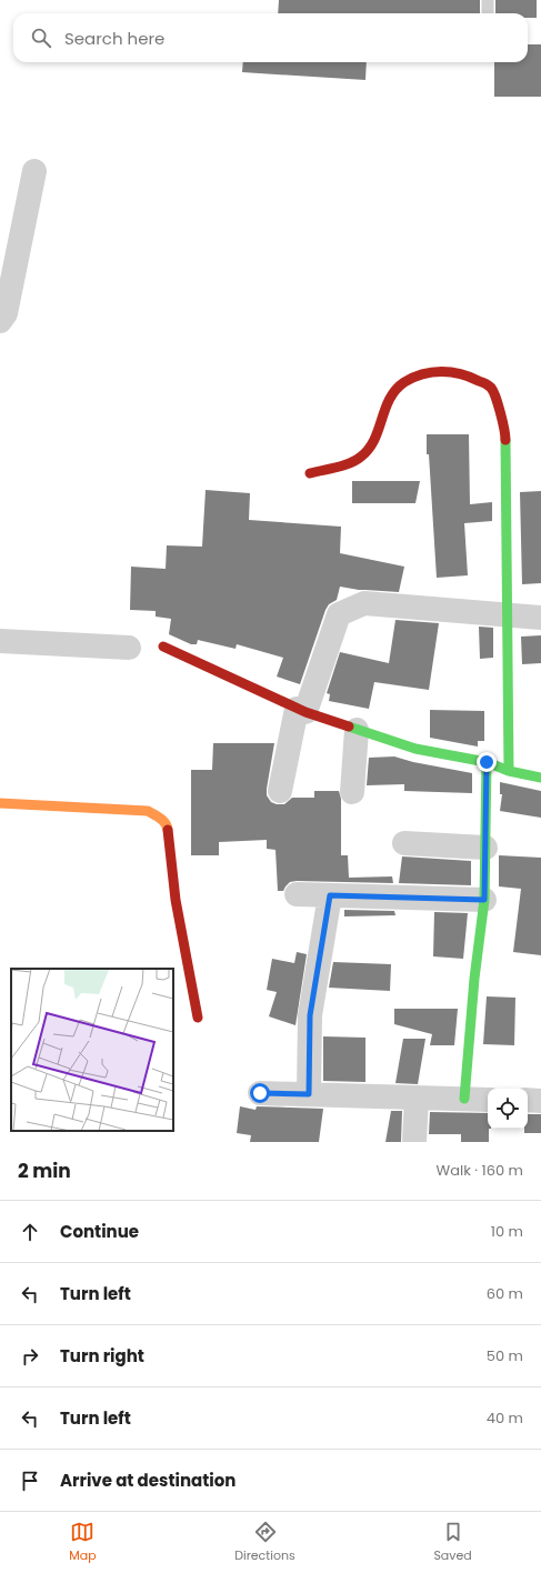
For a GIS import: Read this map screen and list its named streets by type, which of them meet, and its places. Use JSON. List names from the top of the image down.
{
  "page": {
    "search": "Search here",
    "heading": ["2 min", "Walk · 160 m"],
    "list": [
      ["Continue", "10 m"],
      ["Turn left", "60 m"],
      ["Turn right", "50 m"],
      ["Turn left", "40 m"],
      "Arrive at destination"
    ],
    "nav": ["Map", "Directions", "Saved"]
  }
}
